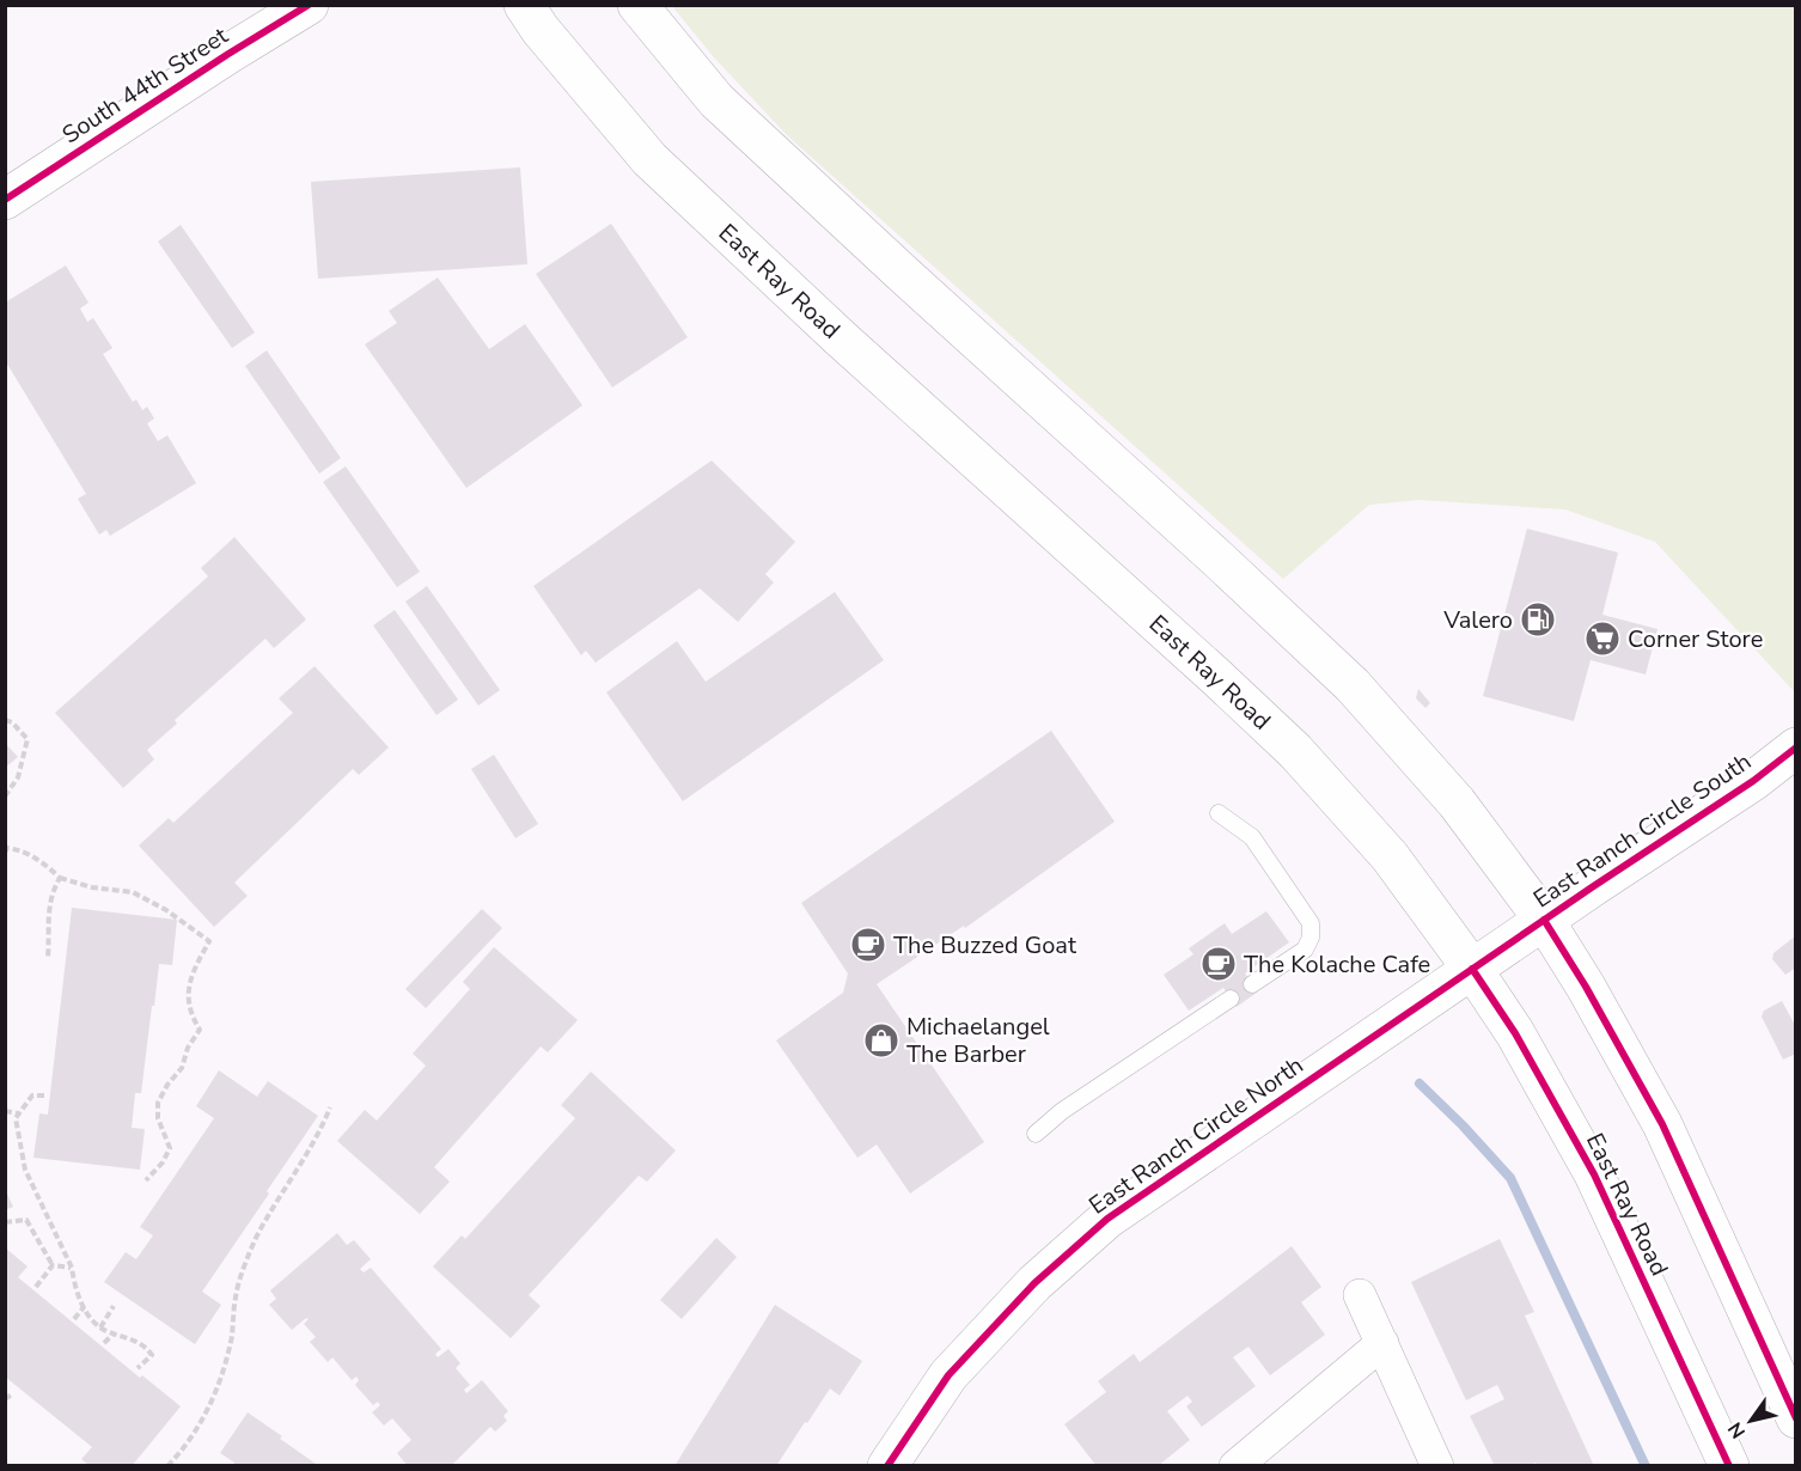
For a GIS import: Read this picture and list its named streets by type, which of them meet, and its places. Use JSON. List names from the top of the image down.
{
  "streets": {
    "main road": [
      "South 44th Street",
      "East Ray Road",
      "East Ranch Circle South",
      "East Ranch Circle North"
    ]
  },
  "crossings": [
    ["East Ray Road", "East Ranch Circle North"],
    ["East Ranch Circle South", "East Ranch Circle North"]
  ],
  "places": {
    "fuel station": ["Valero"],
    "supermarket": ["Corner Store"],
    "cafe": ["The Buzzed Goat", "The Kolache Cafe"],
    "shop": ["Michaelangel The Barber"]
  },
  "north": "bottom left"
}
